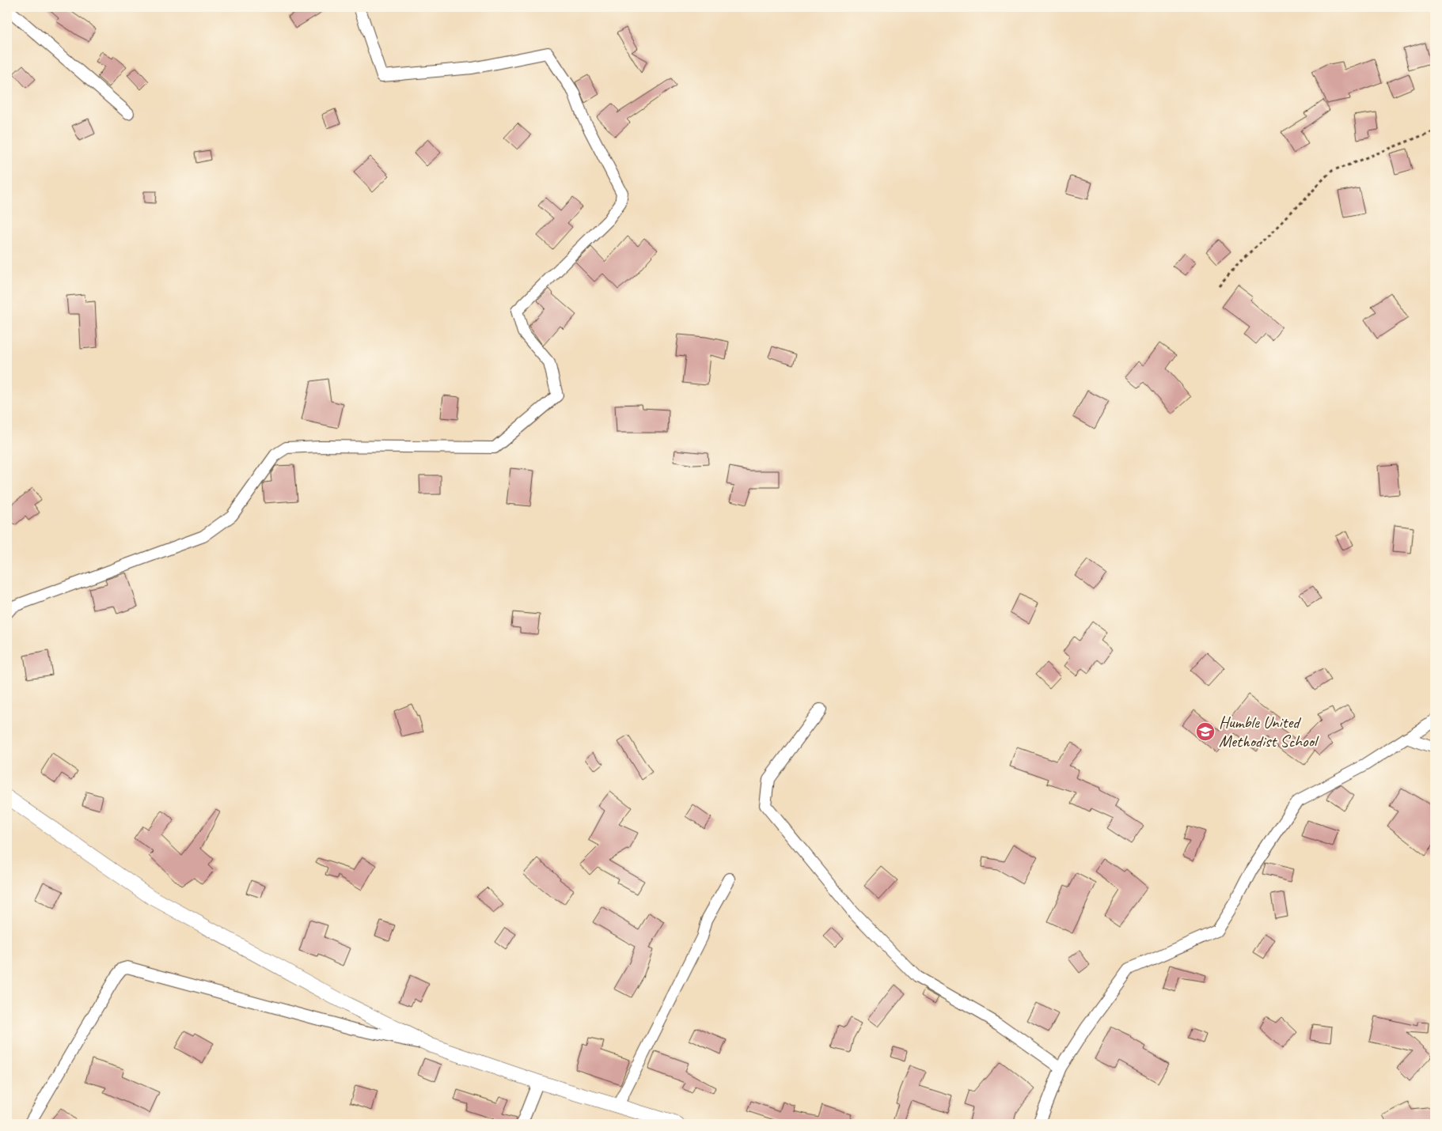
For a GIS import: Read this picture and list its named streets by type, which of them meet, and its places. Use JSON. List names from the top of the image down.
{
  "places": {
    "school or university": ["Humble United Methodist School"]
  }
}
